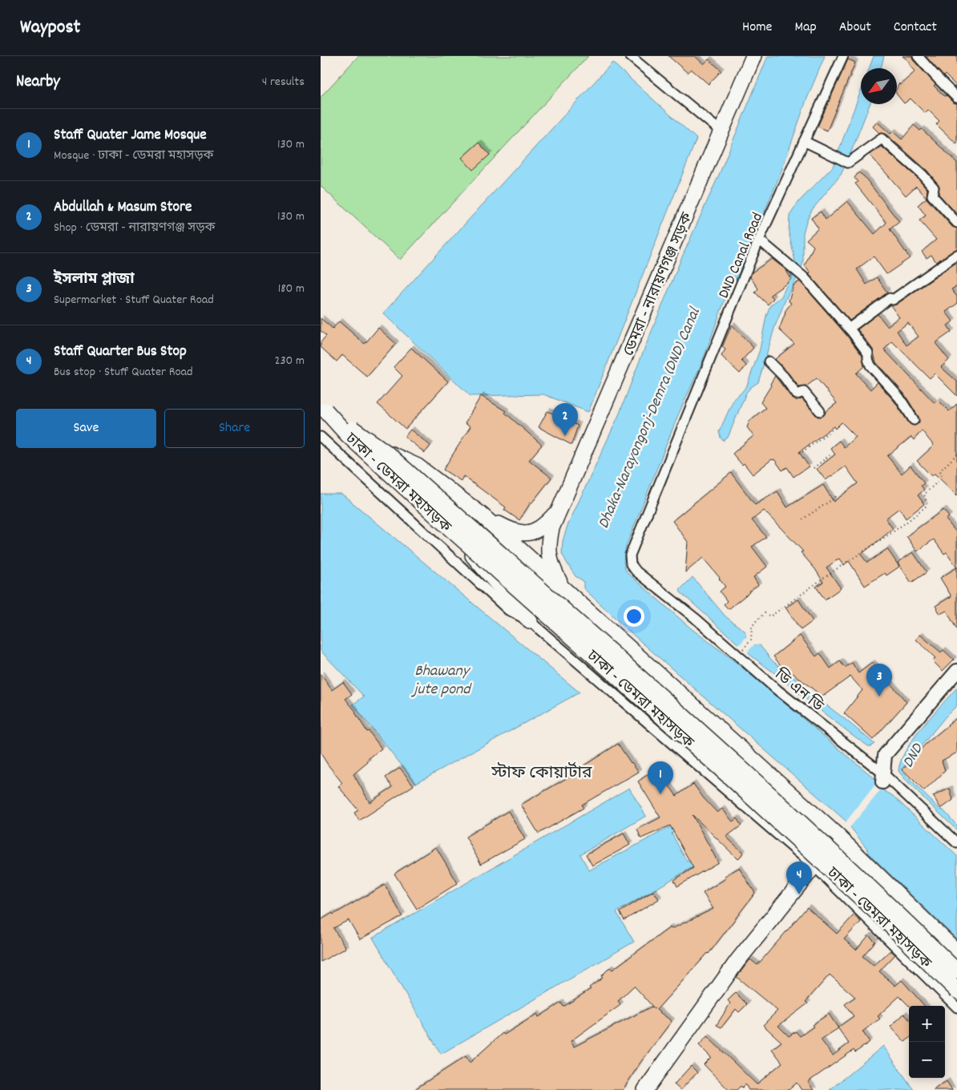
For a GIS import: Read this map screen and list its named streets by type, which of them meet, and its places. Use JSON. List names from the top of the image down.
{
  "streets": {
    "main road": ["ডেমরা - নারায়ণগঞ্জ সড়ক", "ঢাকা - ডেমরা মহাসড়ক"],
    "street": ["DND Canal Road", "ডি এন ডি"]
  },
  "crossings": [
    ["DND Canal Road", "ডি এন ডি"]
  ],
  "districts": ["স্টাফ কোয়ার্টার"],
  "water": ["Dhaka-Narayongonj-Demra (DND) Canal", "Bhawany jute pond", "DND"],
  "north": "bottom left",
  "page": {
    "header": "Waypost",
    "nav": [
      "Home",
      "Map",
      "About",
      "Contact"
    ],
    "heading": ["Nearby", "4 results"],
    "list": [
      {
        "mark": "1",
        "name": "Staff Quater Jame Mosque",
        "note": "Mosque · ঢাকা - ডেমরা মহাসড়ক",
        "value": "130 m"
      },
      {
        "mark": "2",
        "name": "Abdullah & Masum Store",
        "note": "Shop · ডেমরা - নারায়ণগঞ্জ সড়ক",
        "value": "130 m"
      },
      {
        "mark": "3",
        "name": "ইসলাম প্লাজা",
        "note": "Supermarket · Stuff Quater Road",
        "value": "180 m"
      },
      {
        "mark": "4",
        "name": "Staff Quarter Bus Stop",
        "note": "Bus stop · Stuff Quater Road",
        "value": "230 m"
      }
    ],
    "buttons": ["Save", "Share"],
    "pins": [
      "2",
      "3",
      "1",
      "4"
    ],
    "map_buttons": ["+", "−"]
  }
}
